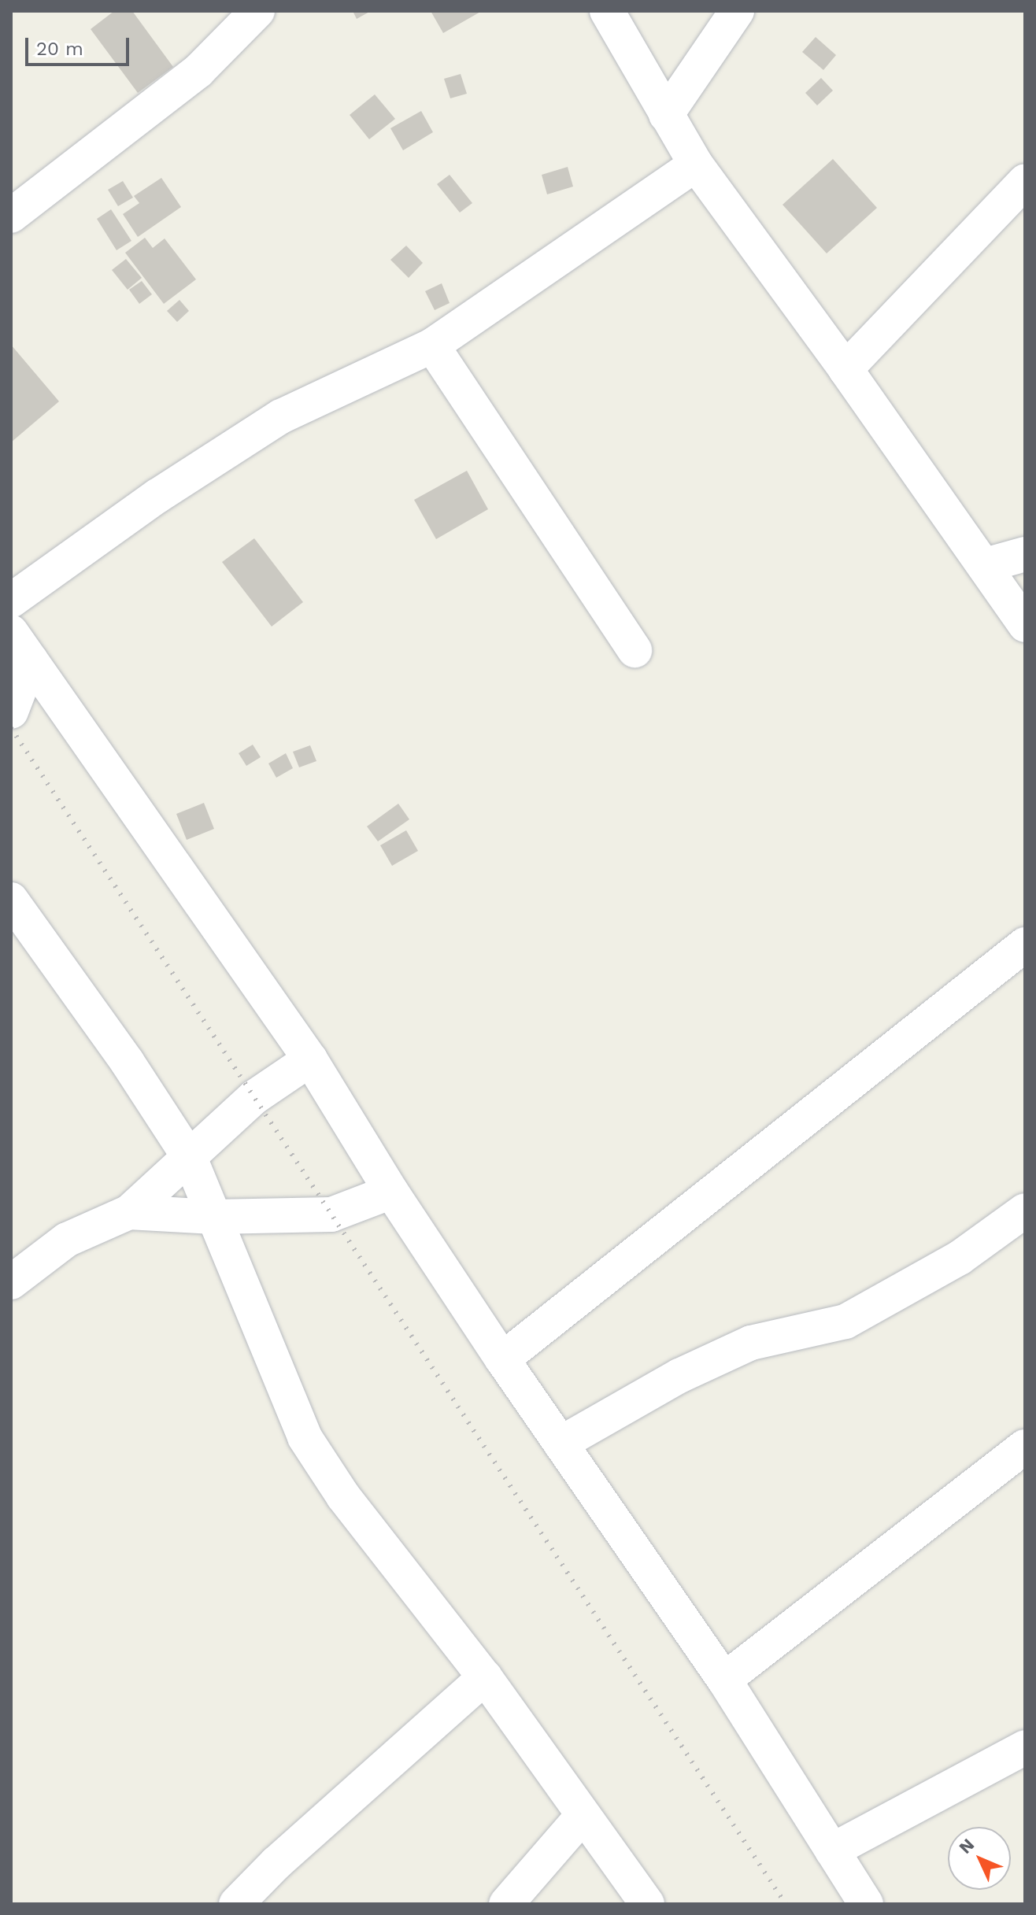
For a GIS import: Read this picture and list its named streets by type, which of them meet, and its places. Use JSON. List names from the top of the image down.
{
  "scale_bar": "20 m",
  "north": "top left"
}
